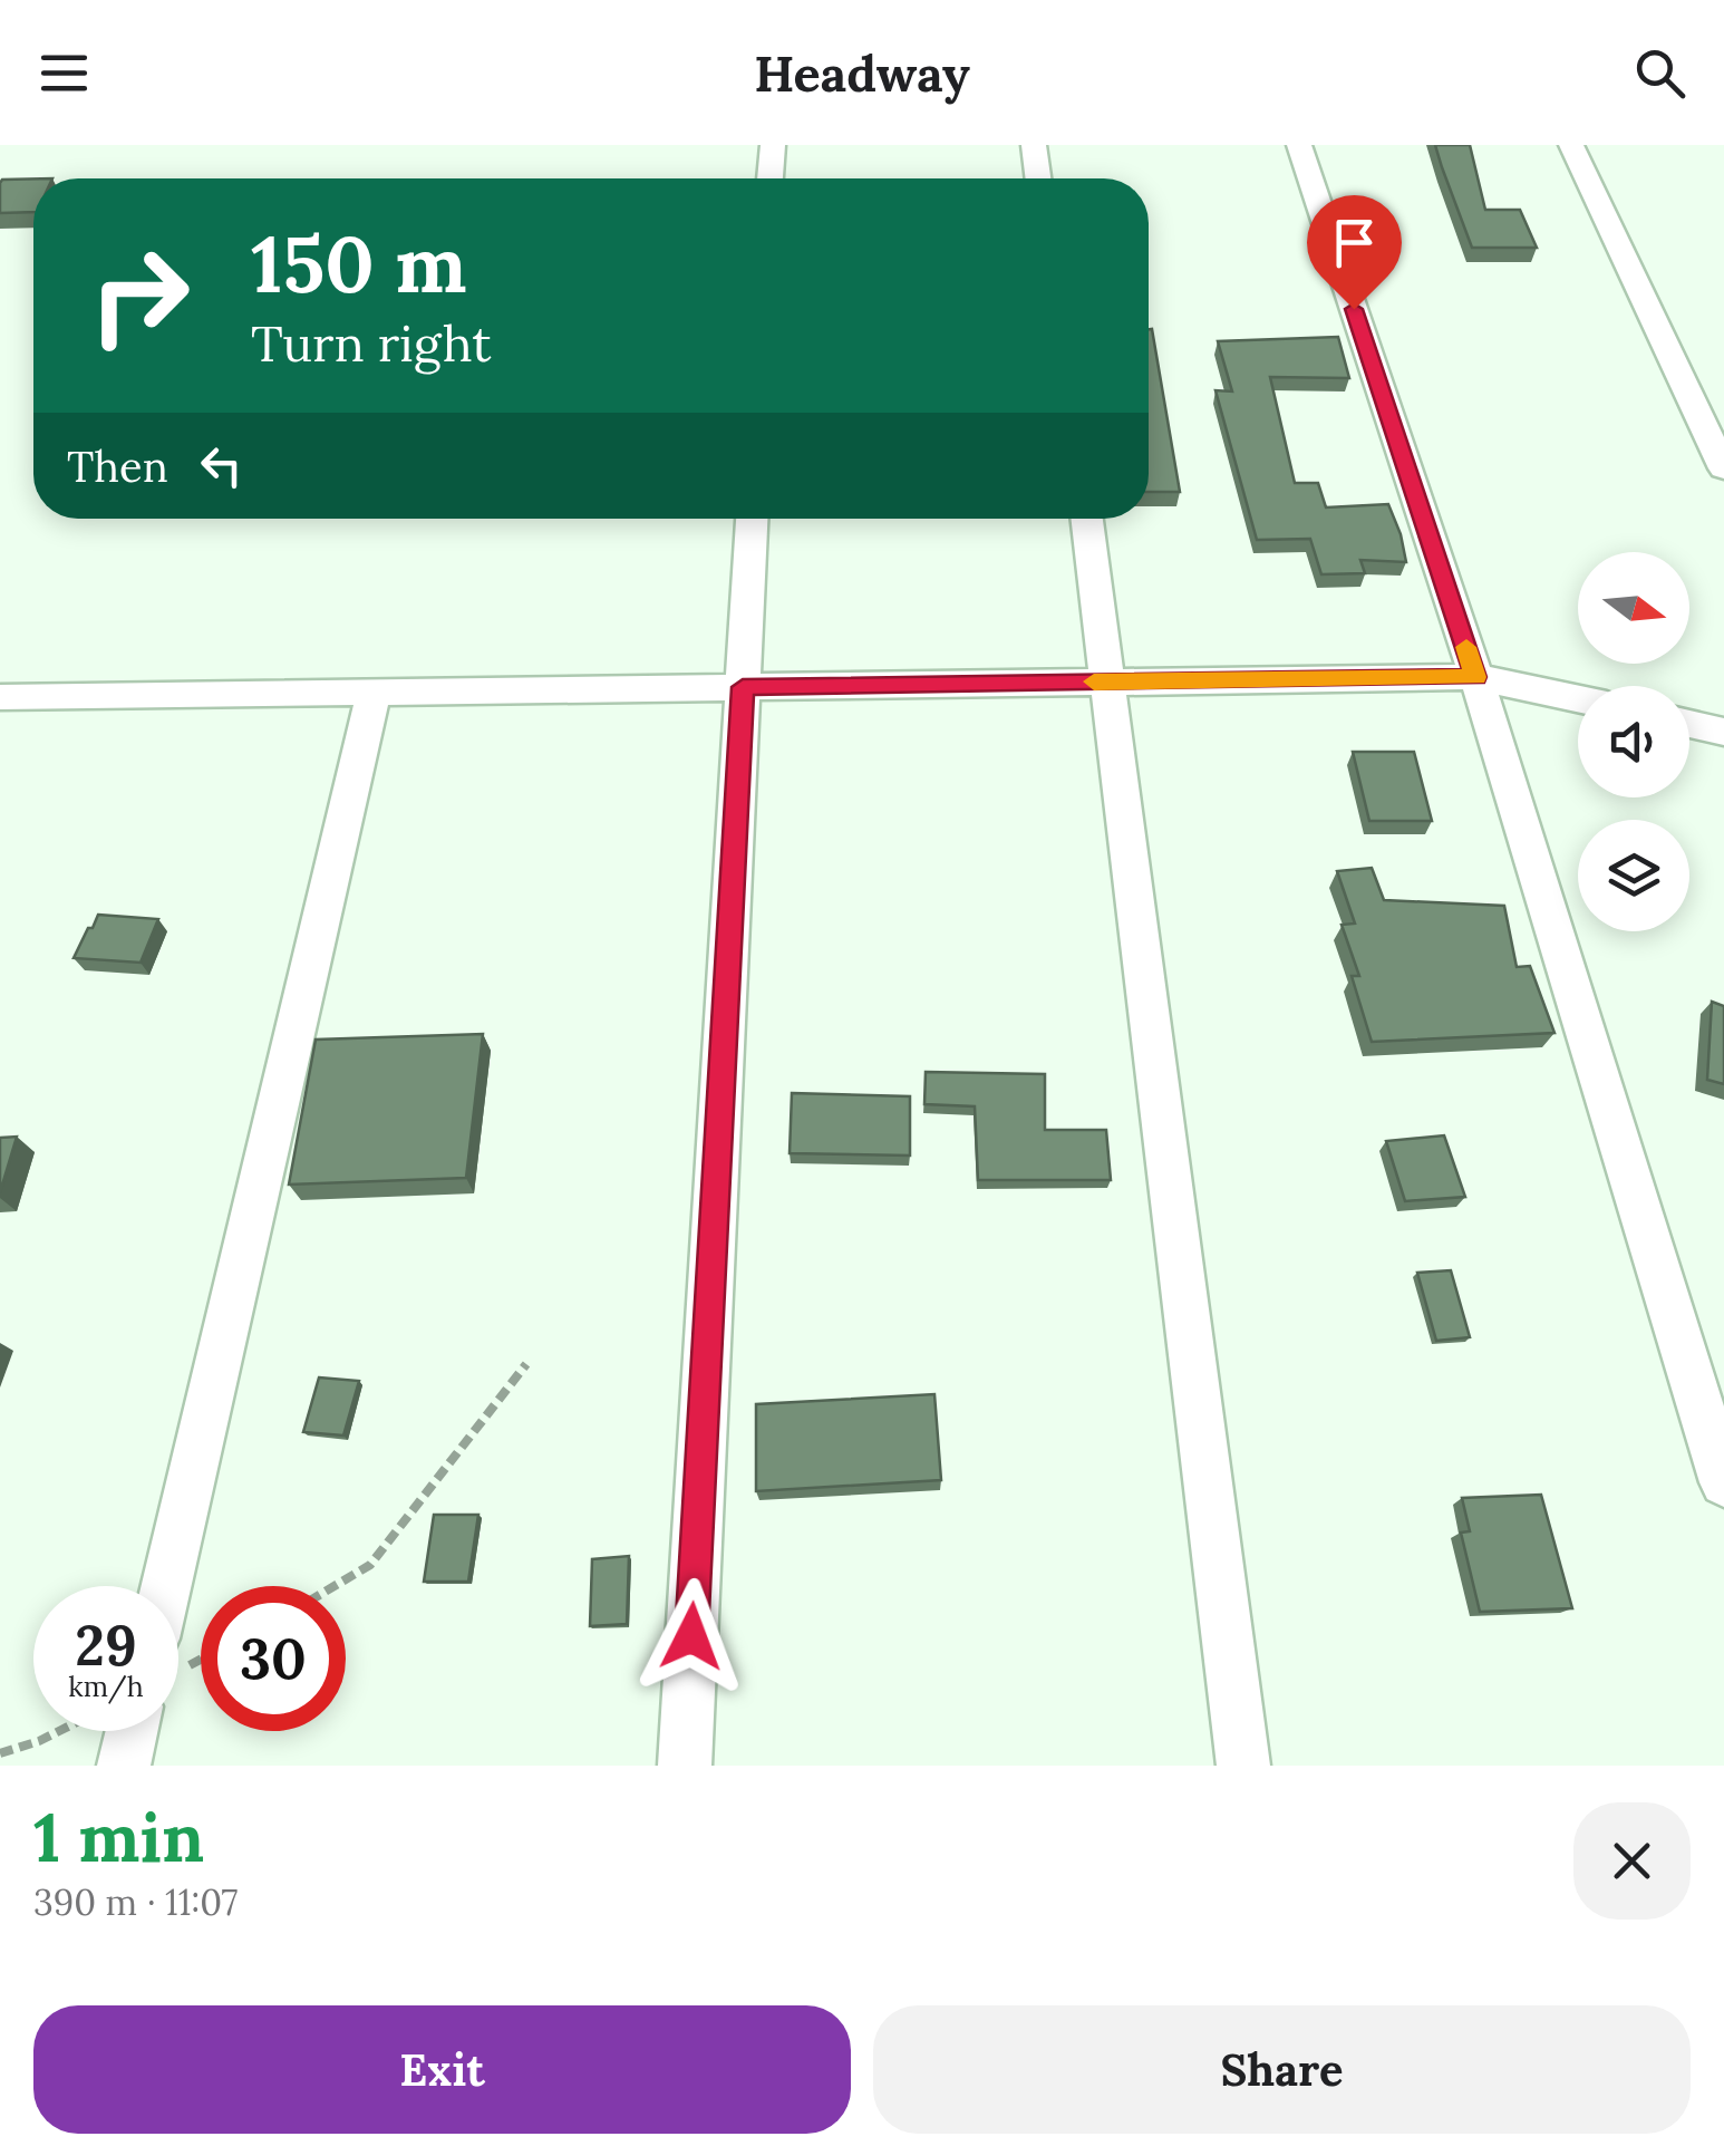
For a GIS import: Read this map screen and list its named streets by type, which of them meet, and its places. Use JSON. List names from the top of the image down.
{
  "north": "right",
  "page": {
    "header": "Headway",
    "turn": ["150 m", "Turn right"],
    "then": "Then",
    "speed": "29 km/h",
    "limit": "30",
    "heading": ["1 min", "390 m · 11:07"],
    "buttons": ["Exit", "Share"]
  }
}
